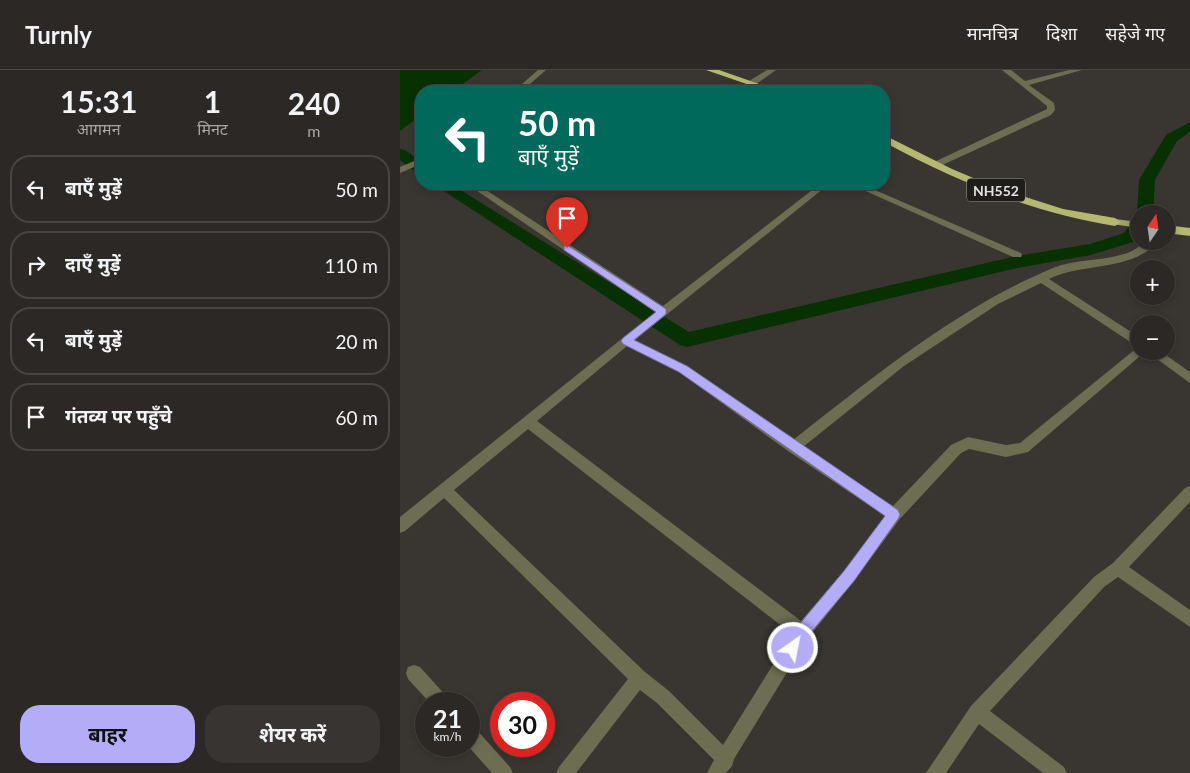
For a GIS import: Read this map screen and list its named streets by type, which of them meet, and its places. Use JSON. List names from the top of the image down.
{
  "streets": {
    "highway": ["NH552"]
  },
  "north": "top",
  "page": {
    "header": "Turnly",
    "nav": ["मानचित्र", "दिशा", "सहेजे गए"],
    "eta": [
      "15:31",
      "आगमन",
      "1",
      "मिनट",
      "240",
      "m"
    ],
    "turn": ["50 m", "बाएँ मुड़ें"],
    "list": [
      {
        "name": "बाएँ मुड़ें",
        "value": "50 m"
      },
      {
        "name": "दाएँ मुड़ें",
        "value": "110 m"
      },
      {
        "name": "बाएँ मुड़ें",
        "value": "20 m"
      },
      {
        "name": "गंतव्य पर पहुँचे",
        "value": "60 m"
      }
    ],
    "map_buttons": ["+", "−"],
    "speed": "21 km/h",
    "limit": "30",
    "buttons": ["बाहर", "शेयर करें"]
  }
}
